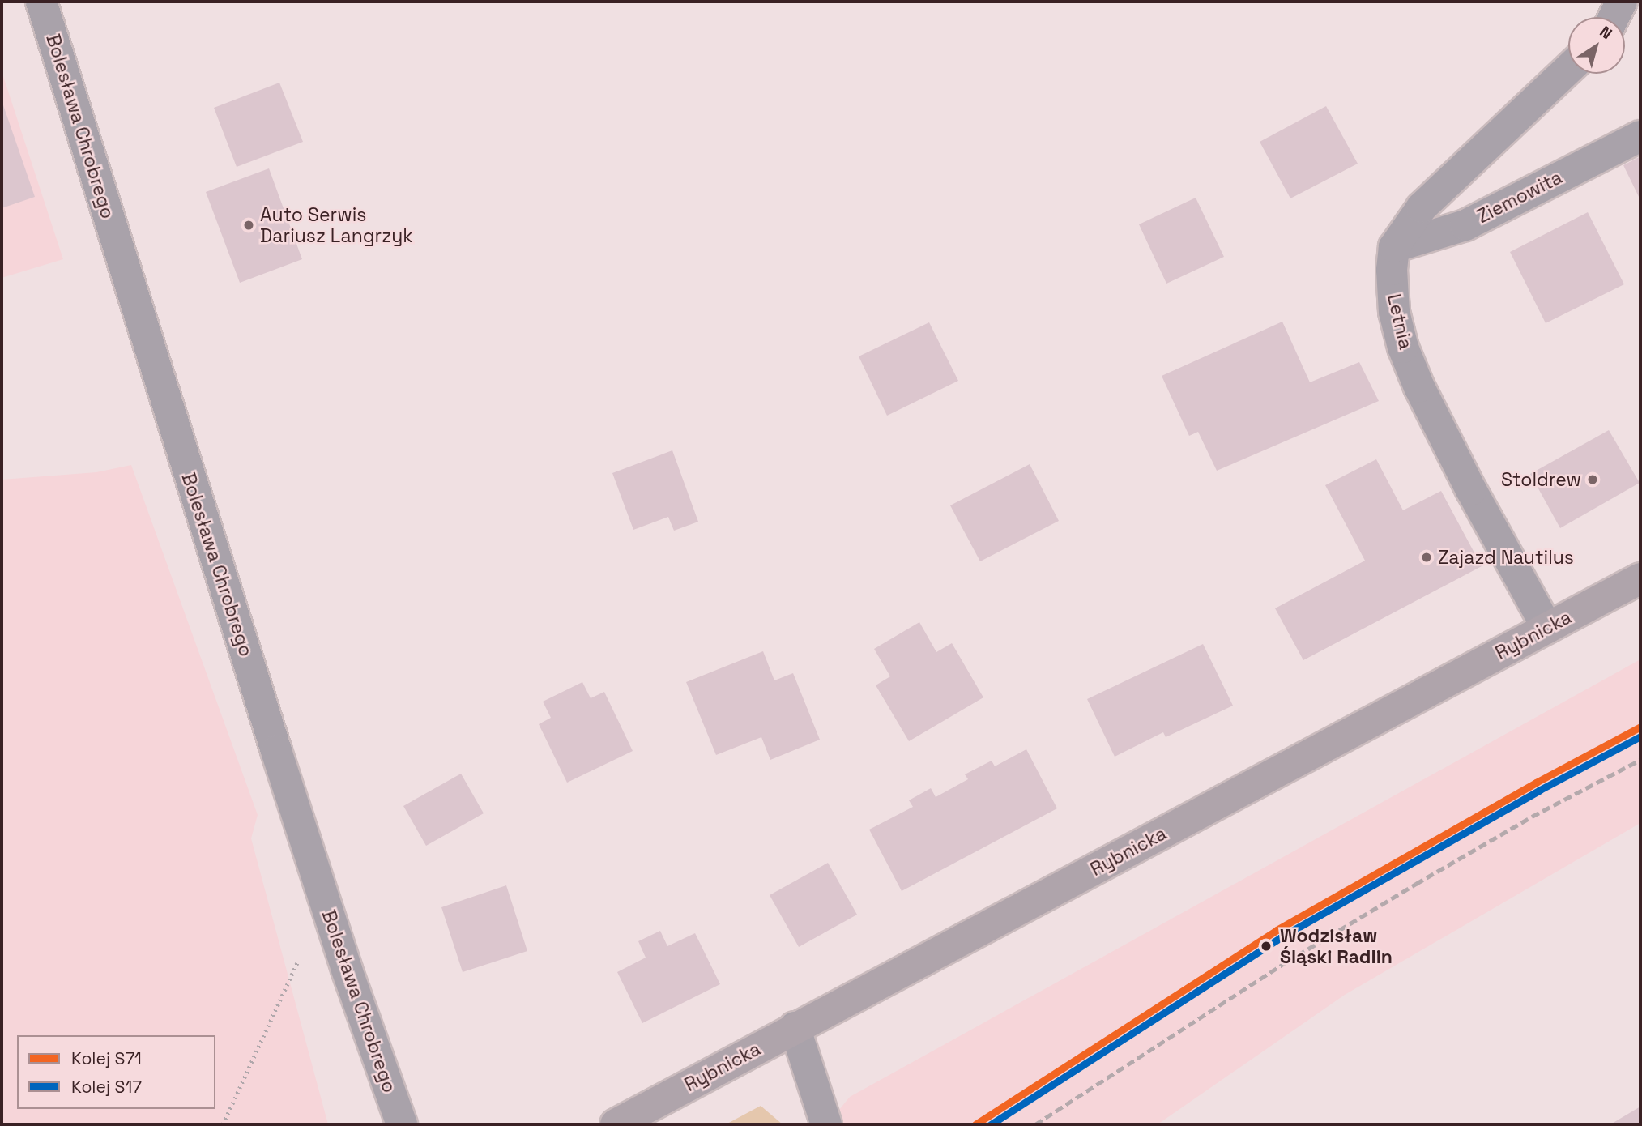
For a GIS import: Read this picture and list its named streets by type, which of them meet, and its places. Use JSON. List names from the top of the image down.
{
  "streets": {
    "main road": ["Rybnicka"],
    "street": ["Bolesława Chrobrego", "Ziemowita", "Letnia"]
  },
  "crossings": [
    ["Ziemowita", "Letnia"],
    ["Letnia", "Rybnicka"]
  ],
  "places": [
    "Auto Serwis Dariusz Langrzyk",
    "Stoldrew",
    "Zajazd Nautilus",
    "Wodzisław Śląski Radlin"
  ],
  "lines": ["rail line S71", "rail line S17"],
  "legend": ["Kolej S71", "Kolej S17"],
  "north": "top right"
}
